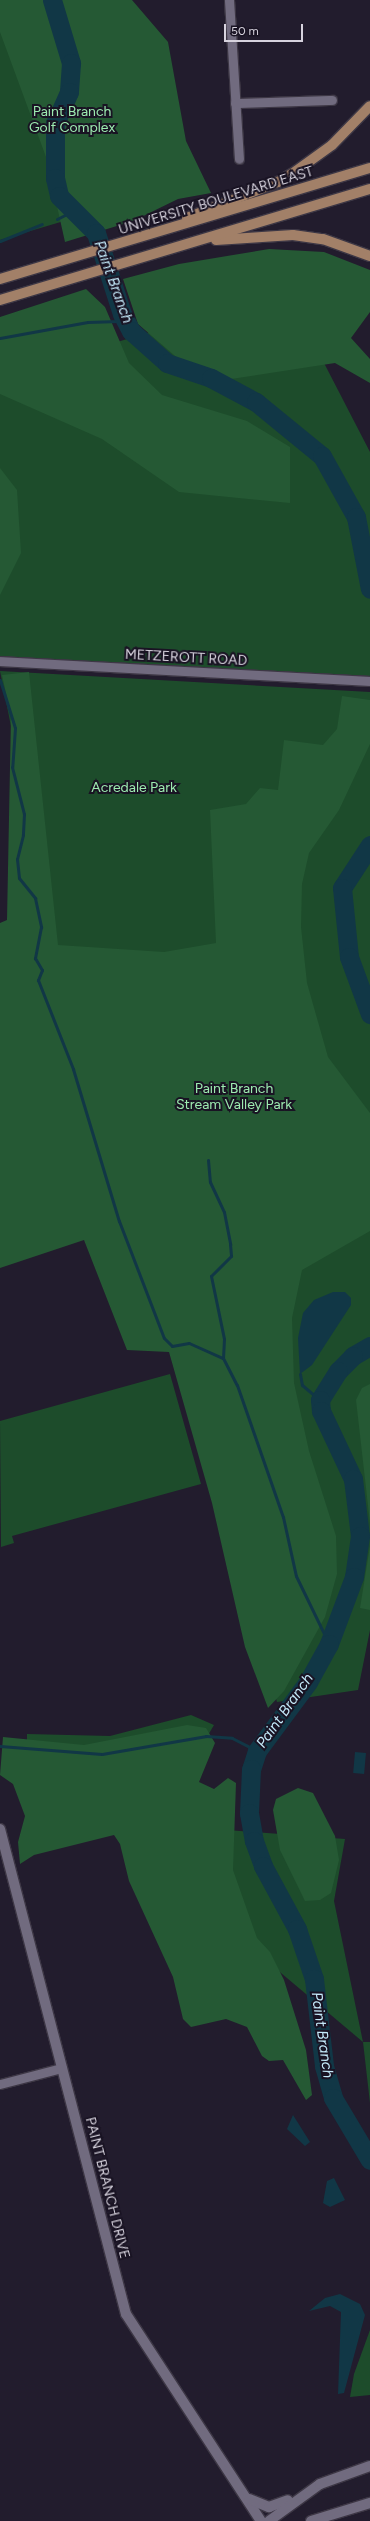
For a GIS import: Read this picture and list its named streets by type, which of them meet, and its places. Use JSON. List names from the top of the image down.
{
  "streets": {
    "main road": ["UNIVERSITY BOULEVARD EAST"],
    "street": ["METZEROTT ROAD", "PAINT BRANCH DRIVE"]
  },
  "water": ["Paint Branch"],
  "parks": ["Paint Branch Golf Complex", "Acredale Park", "Paint Branch Stream Valley Park"],
  "scale_bar": "50 m"
}
